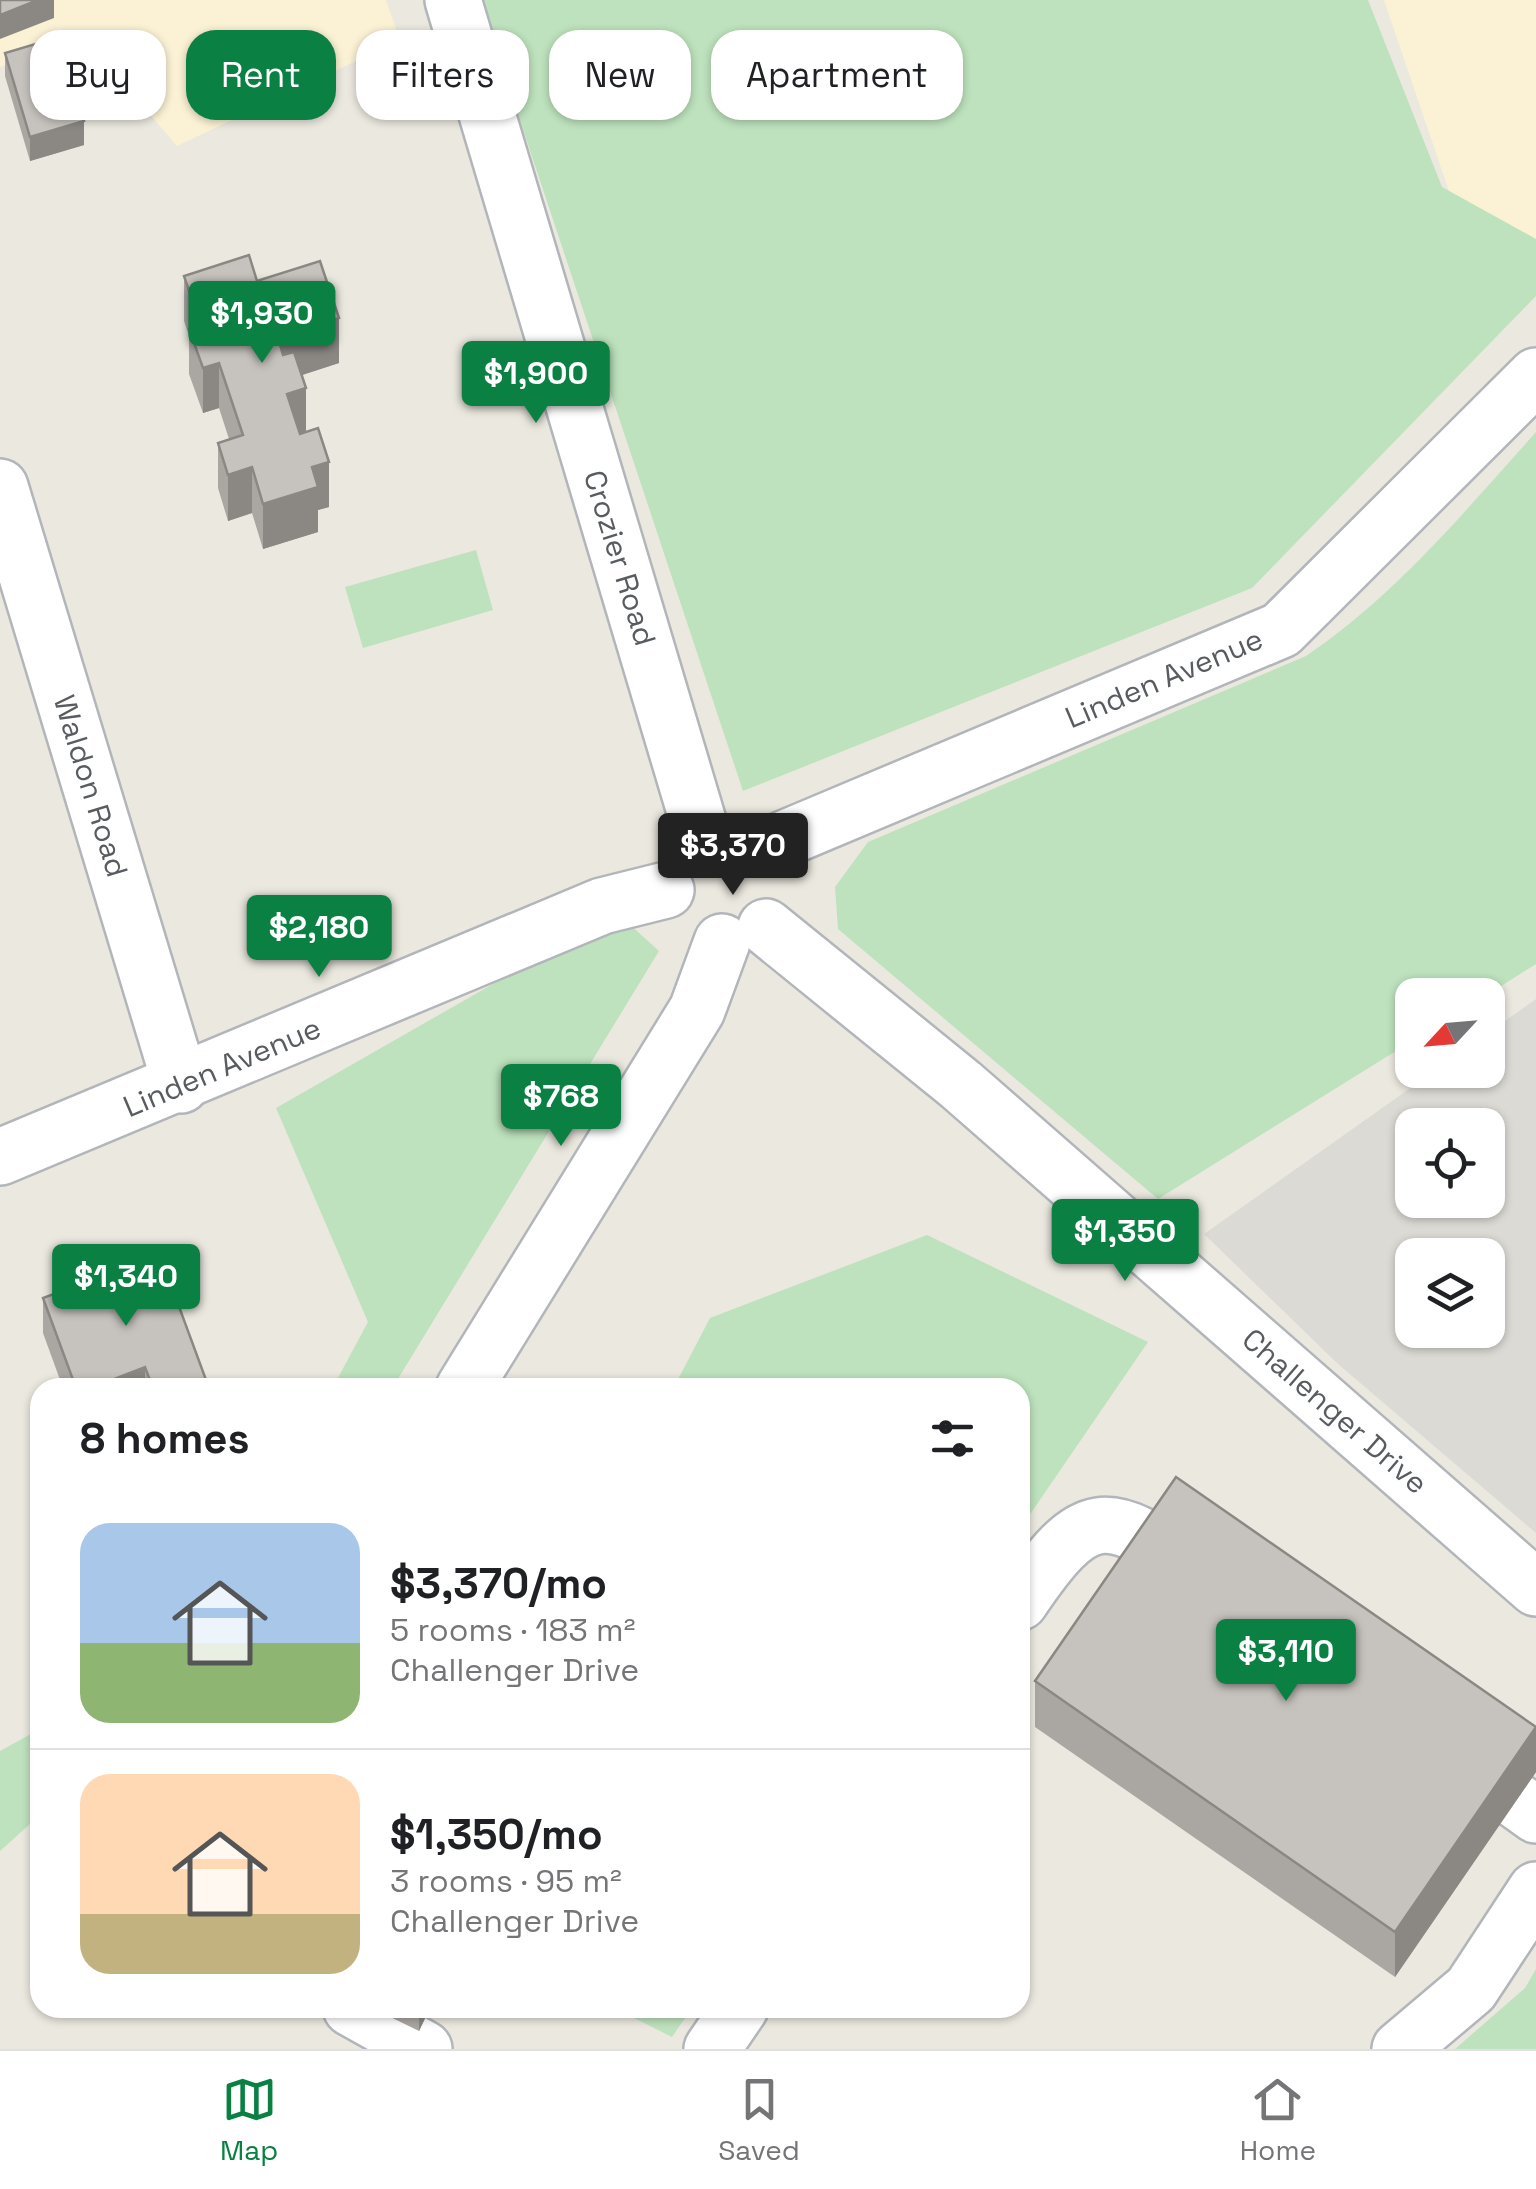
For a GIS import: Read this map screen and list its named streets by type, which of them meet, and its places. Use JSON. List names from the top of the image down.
{
  "streets": {
    "street": [
      "Crozier Road",
      "Linden Avenue",
      "Waldon Road",
      "Challenger Drive"
    ]
  },
  "crossings": [
    ["Crozier Road", "Linden Avenue"],
    ["Crozier Road", "Challenger Drive"],
    ["Linden Avenue", "Waldon Road"],
    ["Linden Avenue", "Challenger Drive"]
  ],
  "north": "bottom left",
  "page": {
    "chip": [
      "Buy",
      "Rent",
      "Filters",
      "New",
      "Apartment"
    ],
    "price": [
      "$1,930",
      "$1,900",
      "$3,370",
      "$2,180",
      "$768",
      "$1,350",
      "$1,340",
      "$3,110"
    ],
    "heading": "8 homes",
    "list": [
      {
        "name": "$3,370/mo",
        "note": "5 rooms · 183 m² · Challenger Drive"
      },
      {
        "name": "$1,350/mo",
        "note": "3 rooms · 95 m² · Challenger Drive"
      }
    ],
    "tabs": ["Map", "Saved", "Home"]
  }
}
